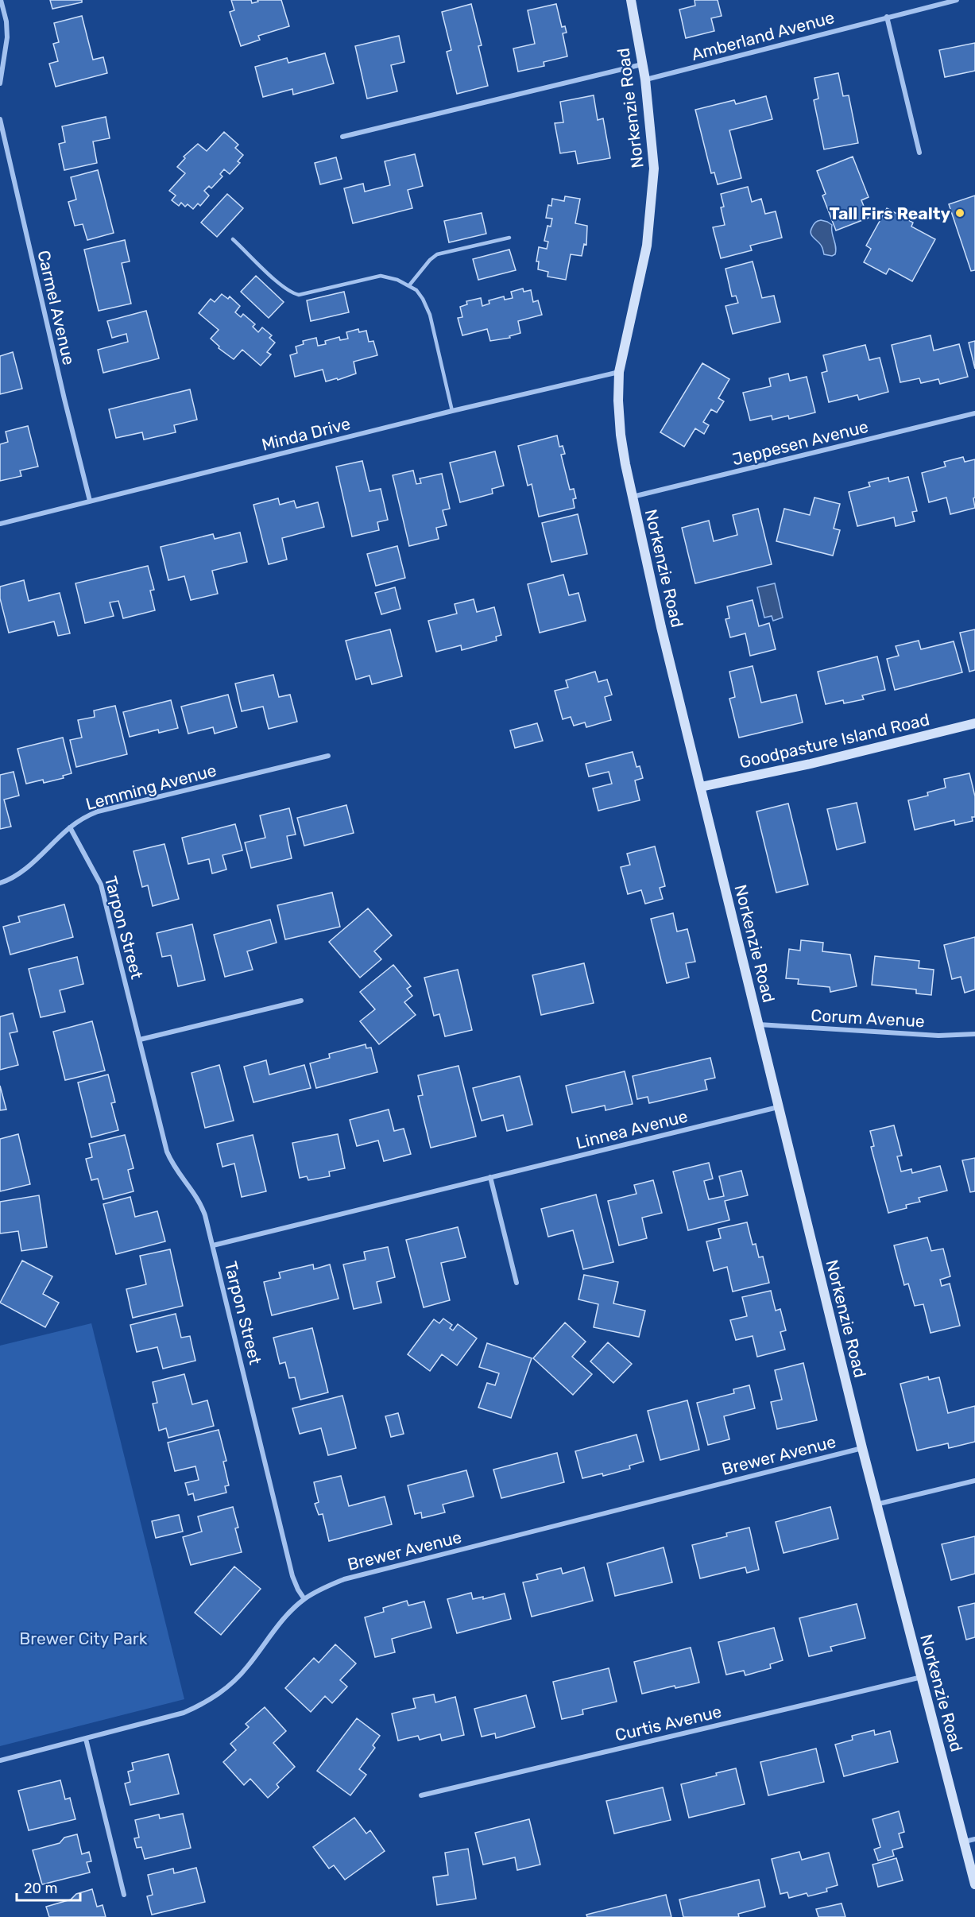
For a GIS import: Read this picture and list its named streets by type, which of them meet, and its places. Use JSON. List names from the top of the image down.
{
  "streets": {
    "street": [
      "Amberland Avenue",
      "Norkenzie Road",
      "Carmel Avenue",
      "Minda Drive",
      "Jeppesen Avenue",
      "Goodpasture Island Road",
      "Lemming Avenue",
      "Tarpon Street",
      "Corum Avenue",
      "Linnea Avenue",
      "Brewer Avenue",
      "Curtis Avenue"
    ]
  },
  "crossings": [
    ["Amberland Avenue", "Norkenzie Road"],
    ["Norkenzie Road", "Minda Drive"],
    ["Norkenzie Road", "Jeppesen Avenue"],
    ["Norkenzie Road", "Goodpasture Island Road"],
    ["Norkenzie Road", "Corum Avenue"],
    ["Norkenzie Road", "Linnea Avenue"],
    ["Norkenzie Road", "Brewer Avenue"],
    ["Norkenzie Road", "Curtis Avenue"],
    ["Carmel Avenue", "Minda Drive"],
    ["Lemming Avenue", "Tarpon Street"],
    ["Tarpon Street", "Linnea Avenue"],
    ["Tarpon Street", "Brewer Avenue"]
  ],
  "parks": ["Brewer City Park"],
  "places": ["Tall Firs Realty"],
  "scale_bar": "20 m"
}
